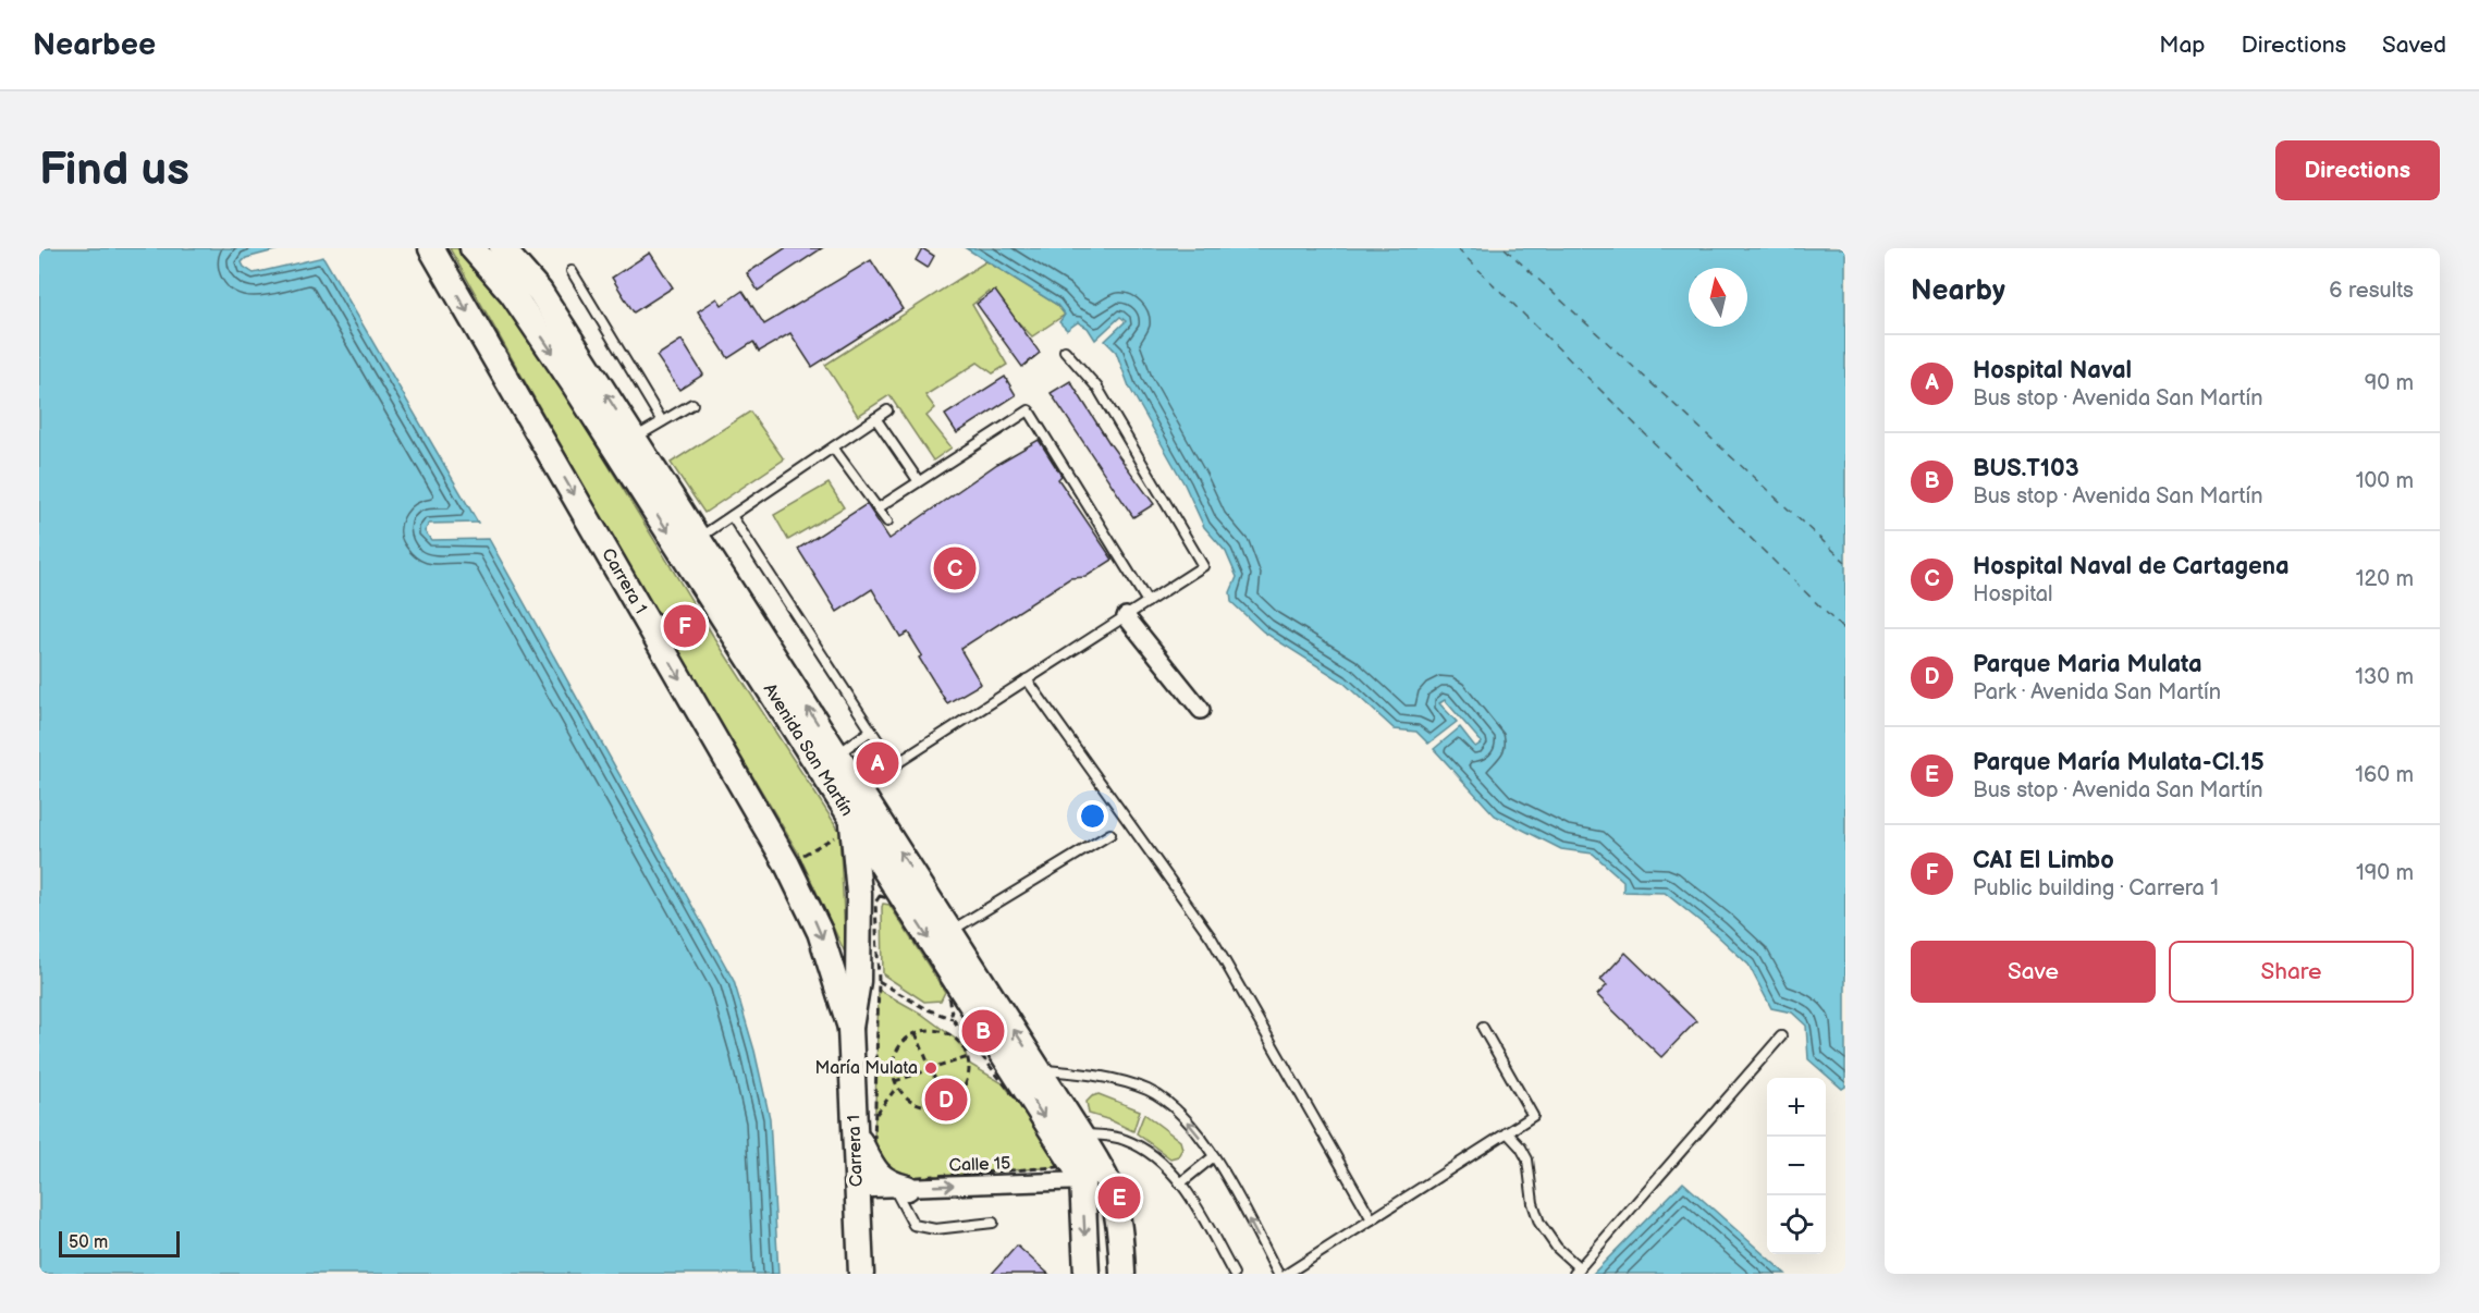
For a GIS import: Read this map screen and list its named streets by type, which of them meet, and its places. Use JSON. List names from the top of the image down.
{
  "streets": {
    "main road": ["Carrera 1", "Avenida San Martín"],
    "street": ["Calle 15"]
  },
  "crossings": [
    ["Carrera 1", "Avenida San Martín"],
    ["Carrera 1", "Calle 15"],
    ["Avenida San Martín", "Calle 15"]
  ],
  "one_way": ["Carrera 1", "Calle 15"],
  "places": ["María Mulata"],
  "scale_bar": "50 m",
  "north": "top",
  "page": {
    "header": "Nearbee",
    "nav": ["Map", "Directions", "Saved"],
    "buttons": [
      "Directions",
      ["Save", "Share"]
    ],
    "title": "Find us",
    "heading": ["Nearby", "6 results"],
    "list": [
      {
        "mark": "A",
        "name": "Hospital Naval",
        "note": "Bus stop · Avenida San Martín",
        "value": "90 m"
      },
      {
        "mark": "B",
        "name": "BUS.T103",
        "note": "Bus stop · Avenida San Martín",
        "value": "100 m"
      },
      {
        "mark": "C",
        "name": "Hospital Naval de Cartagena",
        "note": "Hospital",
        "value": "120 m"
      },
      {
        "mark": "D",
        "name": "Parque Maria Mulata",
        "note": "Park · Avenida San Martín",
        "value": "130 m"
      },
      {
        "mark": "E",
        "name": "Parque María Mulata-Cl.15",
        "note": "Bus stop · Avenida San Martín",
        "value": "160 m"
      },
      {
        "mark": "F",
        "name": "CAI El Limbo",
        "note": "Public building · Carrera 1",
        "value": "190 m"
      }
    ],
    "pins": [
      "C",
      "F",
      "A",
      "B",
      "D",
      "E"
    ],
    "map_buttons": ["+", "−"],
    "scale": "50 m"
  }
}
